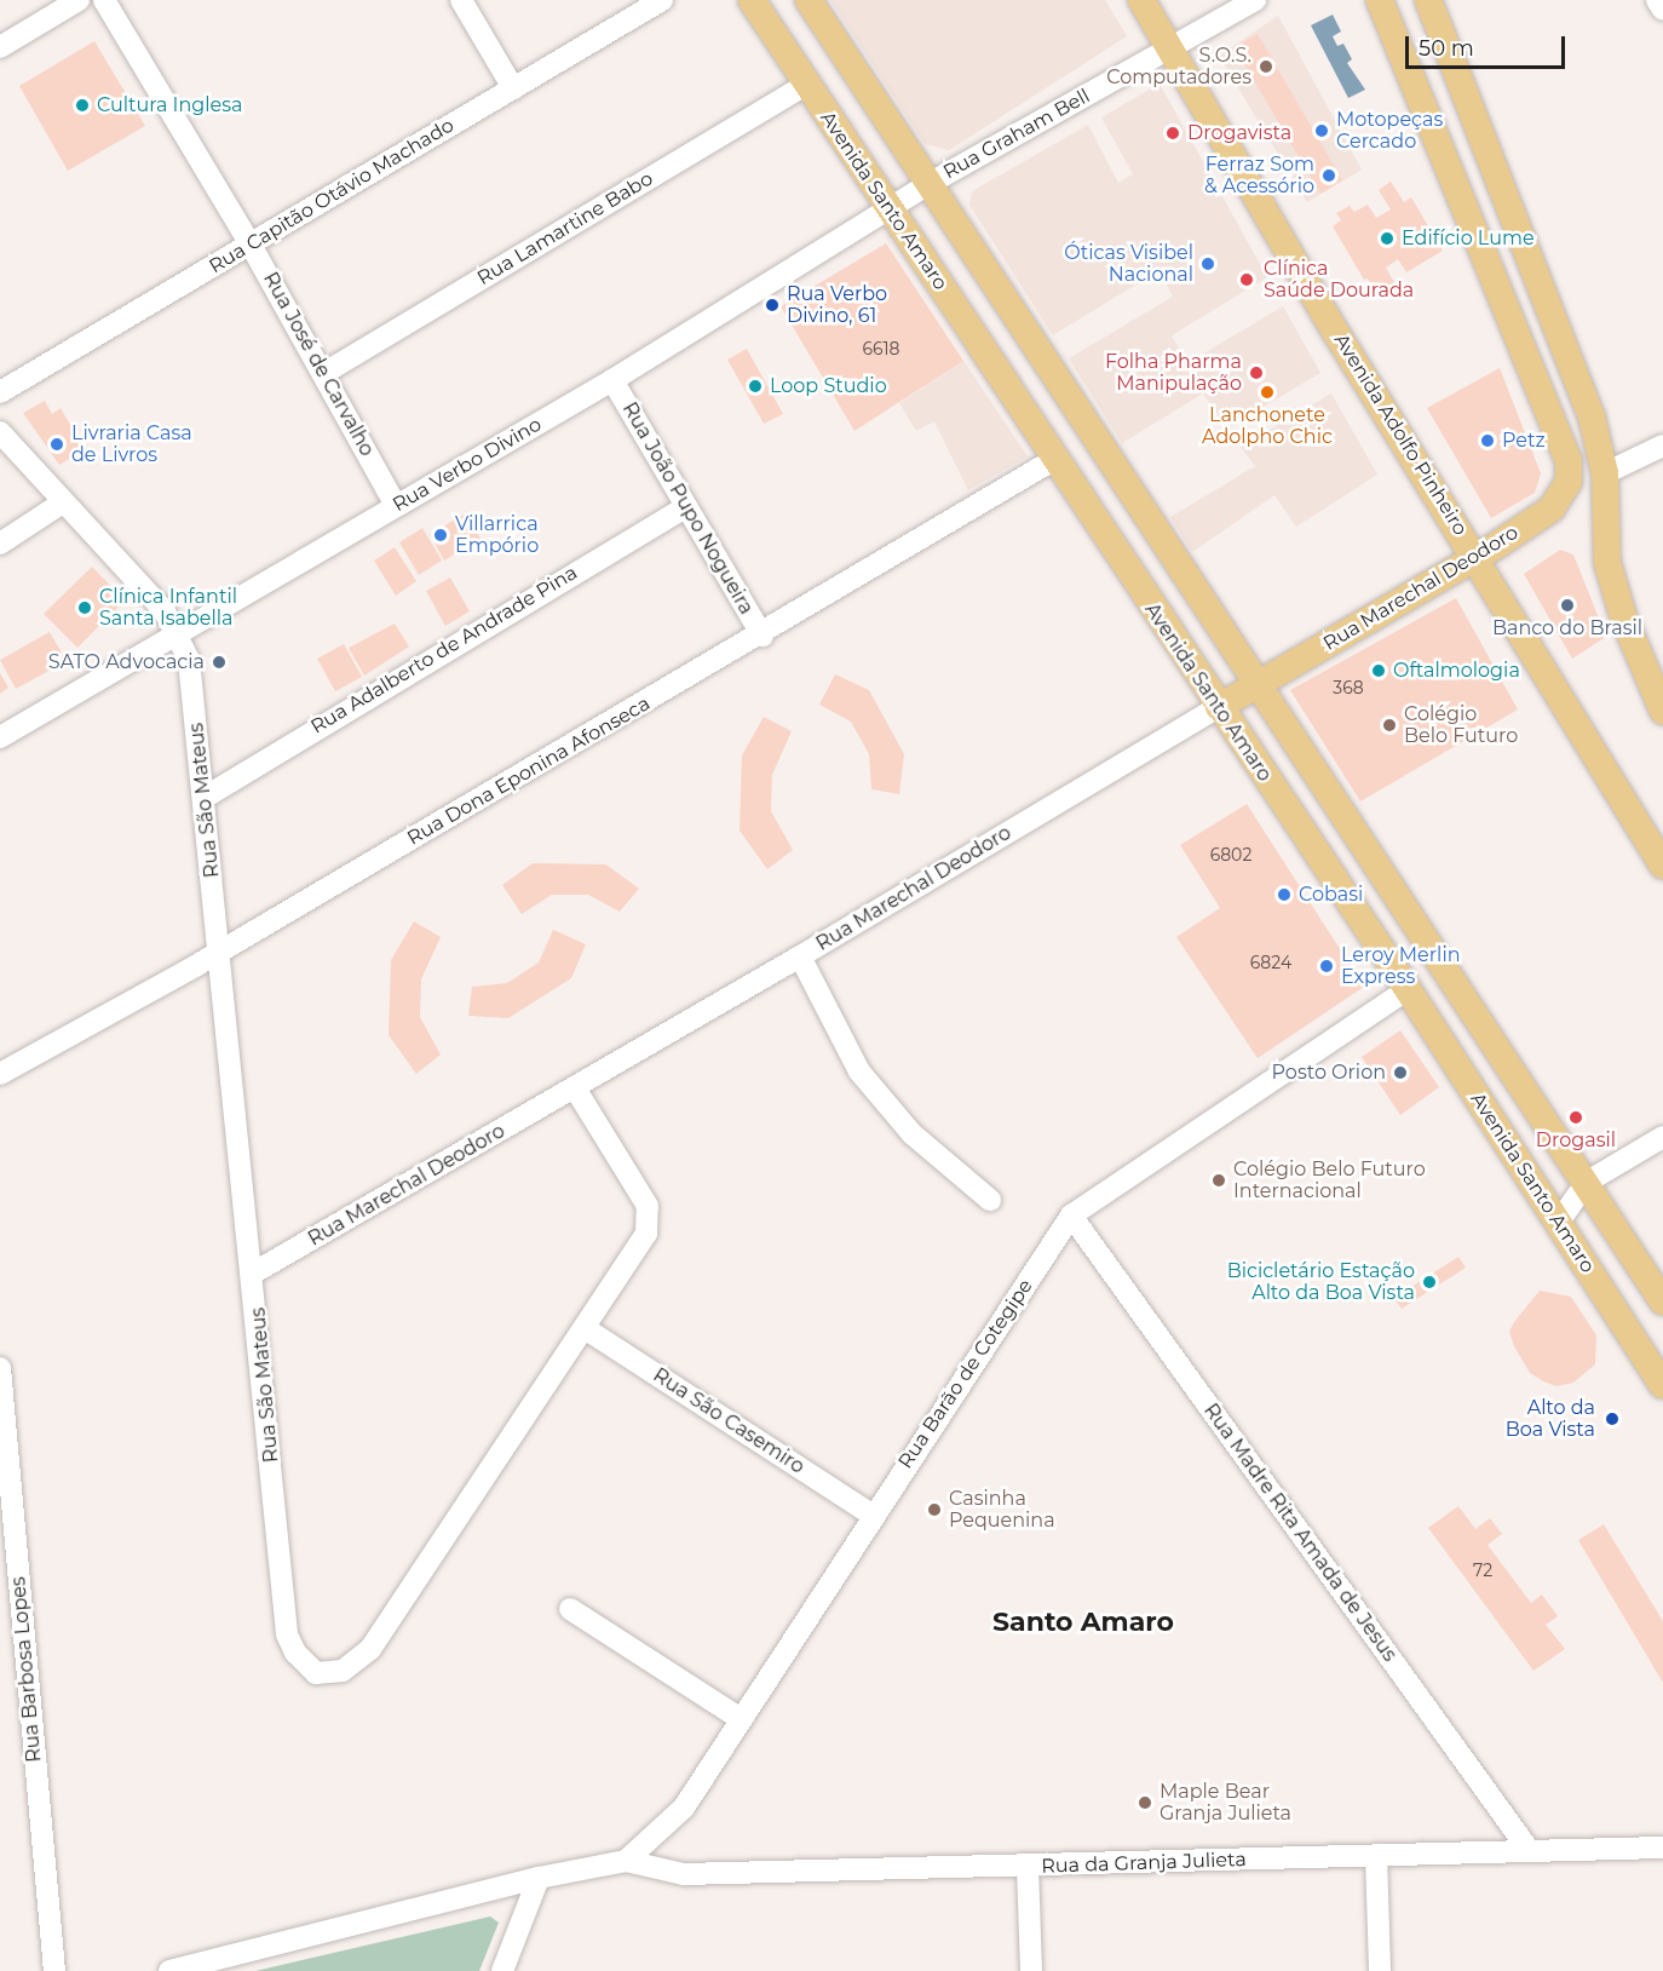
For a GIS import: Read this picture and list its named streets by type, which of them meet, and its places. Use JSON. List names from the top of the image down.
{
  "streets": {
    "main road": ["Avenida Santo Amaro", "Avenida Adolfo Pinheiro", "Rua Marechal Deodoro"],
    "street": [
      "Rua Graham Bell",
      "Rua Capitão Otávio Machado",
      "Rua Lamartine Babo",
      "Rua José de Carvalho",
      "Rua Verbo Divino",
      "Rua João Pupo Nogueira",
      "Rua Adalberto de Andrade Pina",
      "Rua Dona Eponina Afonseca",
      "Rua São Mateus",
      "Rua Barão de Cotegipe",
      "Rua São Casemiro",
      "Rua Madre Rita Amada de Jesus",
      "Rua Barbosa Lopes",
      "Rua da Granja Julieta"
    ]
  },
  "crossings": [
    ["Rua Graham Bell", "Avenida Adolfo Pinheiro"],
    ["Rua Graham Bell", "Rua Verbo Divino"],
    ["Rua Capitão Otávio Machado", "Rua José de Carvalho"],
    ["Avenida Santo Amaro", "Rua Lamartine Babo"],
    ["Avenida Santo Amaro", "Rua Verbo Divino"],
    ["Avenida Santo Amaro", "Rua Marechal Deodoro"],
    ["Avenida Santo Amaro", "Rua Dona Eponina Afonseca"],
    ["Avenida Santo Amaro", "Rua Barão de Cotegipe"],
    ["Rua Lamartine Babo", "Rua José de Carvalho"],
    ["Rua José de Carvalho", "Rua Verbo Divino"],
    ["Avenida Adolfo Pinheiro", "Rua Marechal Deodoro"],
    ["Rua Verbo Divino", "Rua João Pupo Nogueira"],
    ["Rua Verbo Divino", "Rua São Mateus"],
    ["Rua João Pupo Nogueira", "Rua Adalberto de Andrade Pina"],
    ["Rua João Pupo Nogueira", "Rua Dona Eponina Afonseca"],
    ["Rua Marechal Deodoro", "Rua São Mateus"],
    ["Rua Adalberto de Andrade Pina", "Rua São Mateus"],
    ["Rua Dona Eponina Afonseca", "Rua São Mateus"],
    ["Rua São Mateus", "Rua São Casemiro"],
    ["Rua Barão de Cotegipe", "Rua São Casemiro"],
    ["Rua Barão de Cotegipe", "Rua Madre Rita Amada de Jesus"],
    ["Rua Barão de Cotegipe", "Rua da Granja Julieta"],
    ["Rua Madre Rita Amada de Jesus", "Rua da Granja Julieta"]
  ],
  "districts": ["Santo Amaro"],
  "places": [
    "S.O.S. Computadores",
    "Cultura Inglesa",
    "Motopeças Cercado",
    "Drogavista",
    "Ferraz Som & Acessório",
    "Edifício Lume",
    "Óticas Visibel Nacional",
    "Clínica Saúde Dourada",
    "Rua Verbo Divino, 61",
    "Folha Pharma Manipulação",
    "Loop Studio",
    "Lanchonete Adolpho Chic",
    "Petz",
    "Livraria Casa de Livros",
    "Villarrica Empório",
    "Banco do Brasil",
    "Clínica Infantil Santa Isabella",
    "SATO Advocacia",
    "Oftalmologia",
    "Colégio Belo Futuro",
    "Cobasi",
    "Leroy Merlin Express",
    "Posto Orion",
    "Drogasil",
    "Colégio Belo Futuro Internacional",
    "Bicicletário Estação Alto da Boa Vista",
    "Alto da Boa Vista",
    "Casinha Pequenina",
    "Maple Bear Granja Julieta"
  ],
  "house_numbers": [
    "6618",
    "368",
    "6802",
    "6824",
    "72"
  ],
  "scale_bar": "50 m"
}
